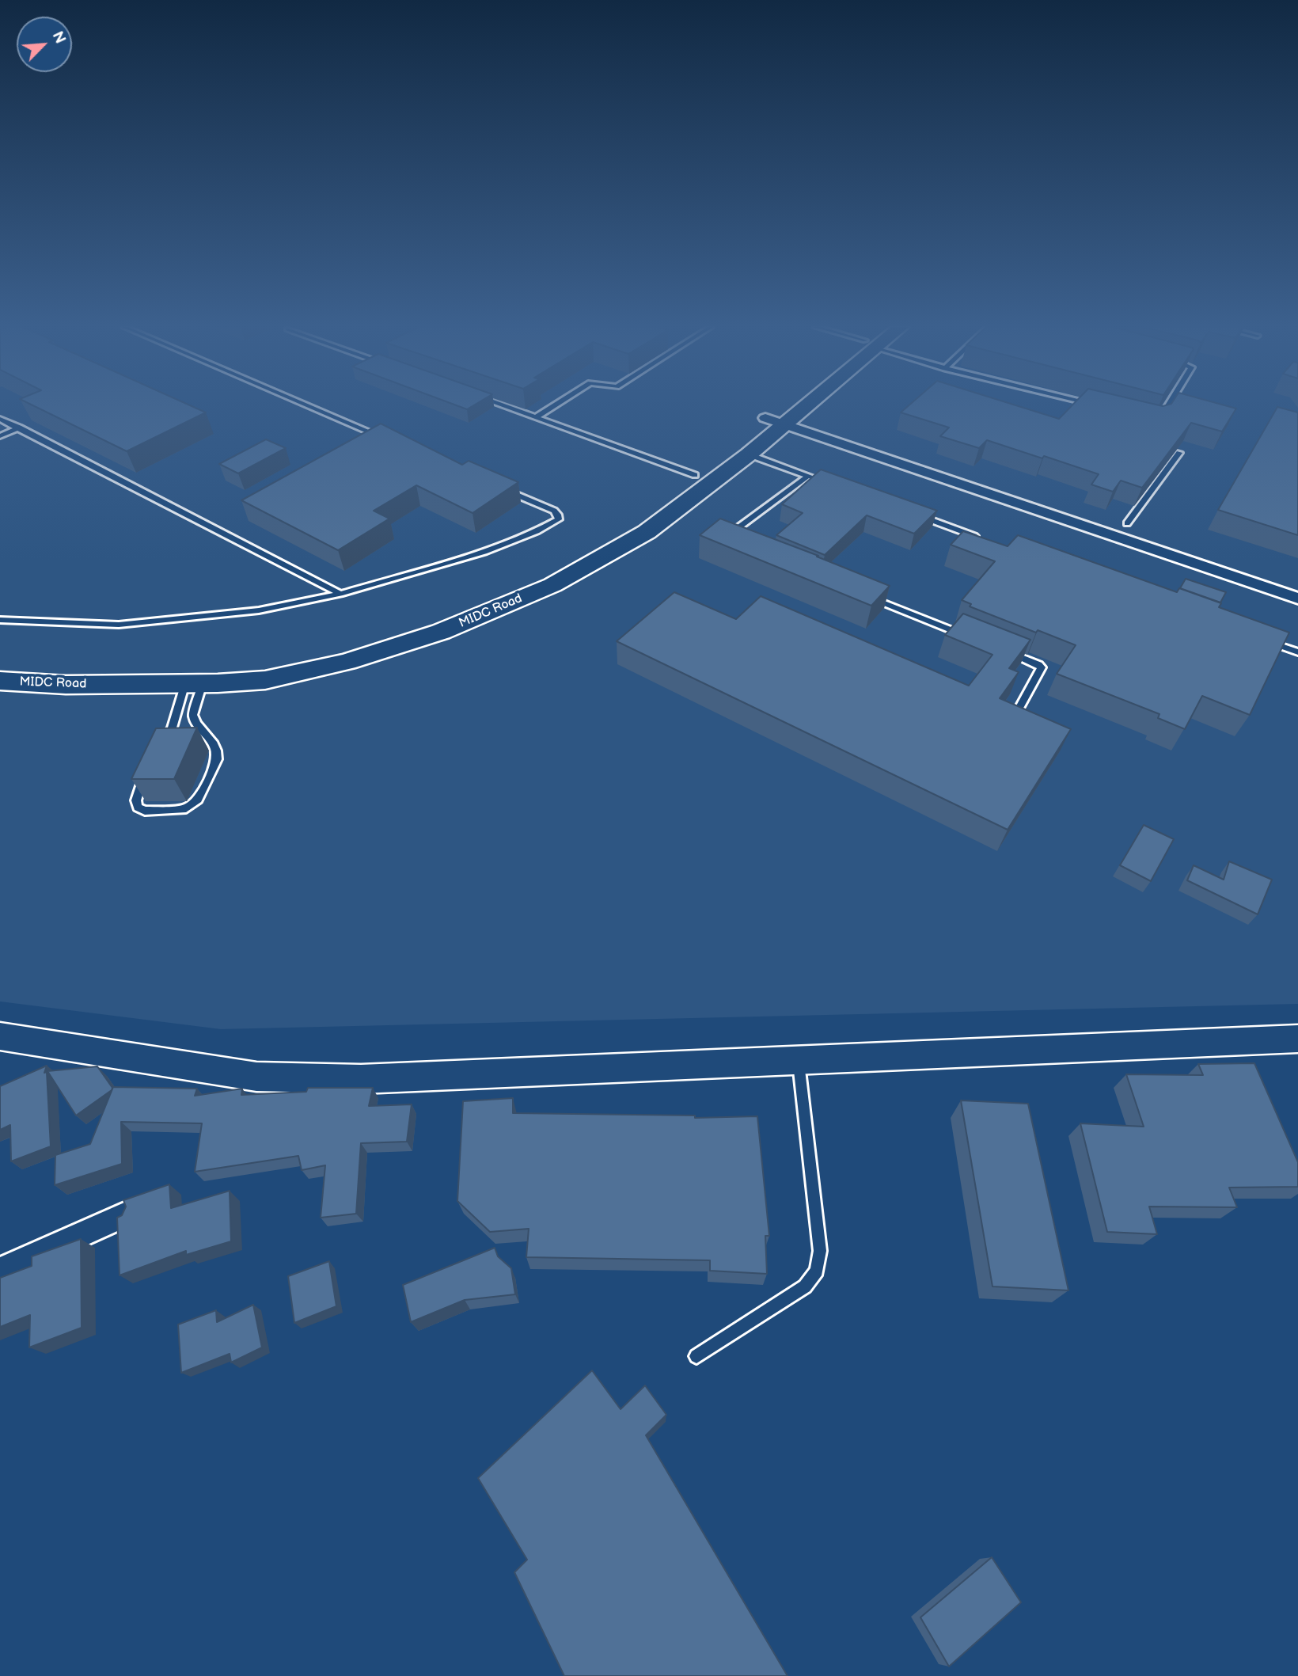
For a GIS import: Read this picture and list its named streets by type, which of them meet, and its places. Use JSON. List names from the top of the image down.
{
  "streets": {
    "main road": ["MIDC Road"]
  },
  "north": "top right"
}
